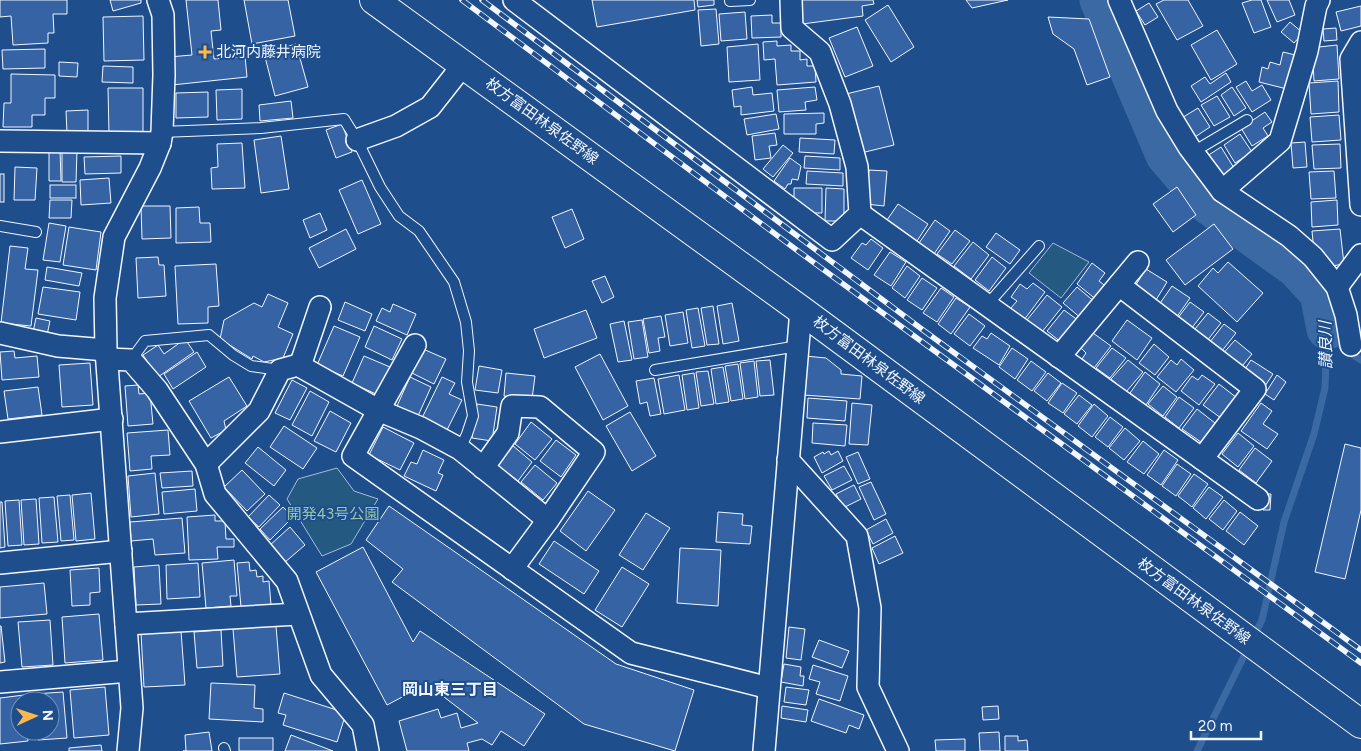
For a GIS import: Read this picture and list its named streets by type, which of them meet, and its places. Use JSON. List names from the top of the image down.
{
  "streets": {
    "main road": ["枚方富田林泉佐野線"]
  },
  "districts": ["岡山東三丁目"],
  "water": ["讃良川"],
  "parks": ["開発43号公園"],
  "places": {
    "health": ["北河内藤井病院"]
  },
  "scale_bar": "20 m",
  "north": "right"
}
